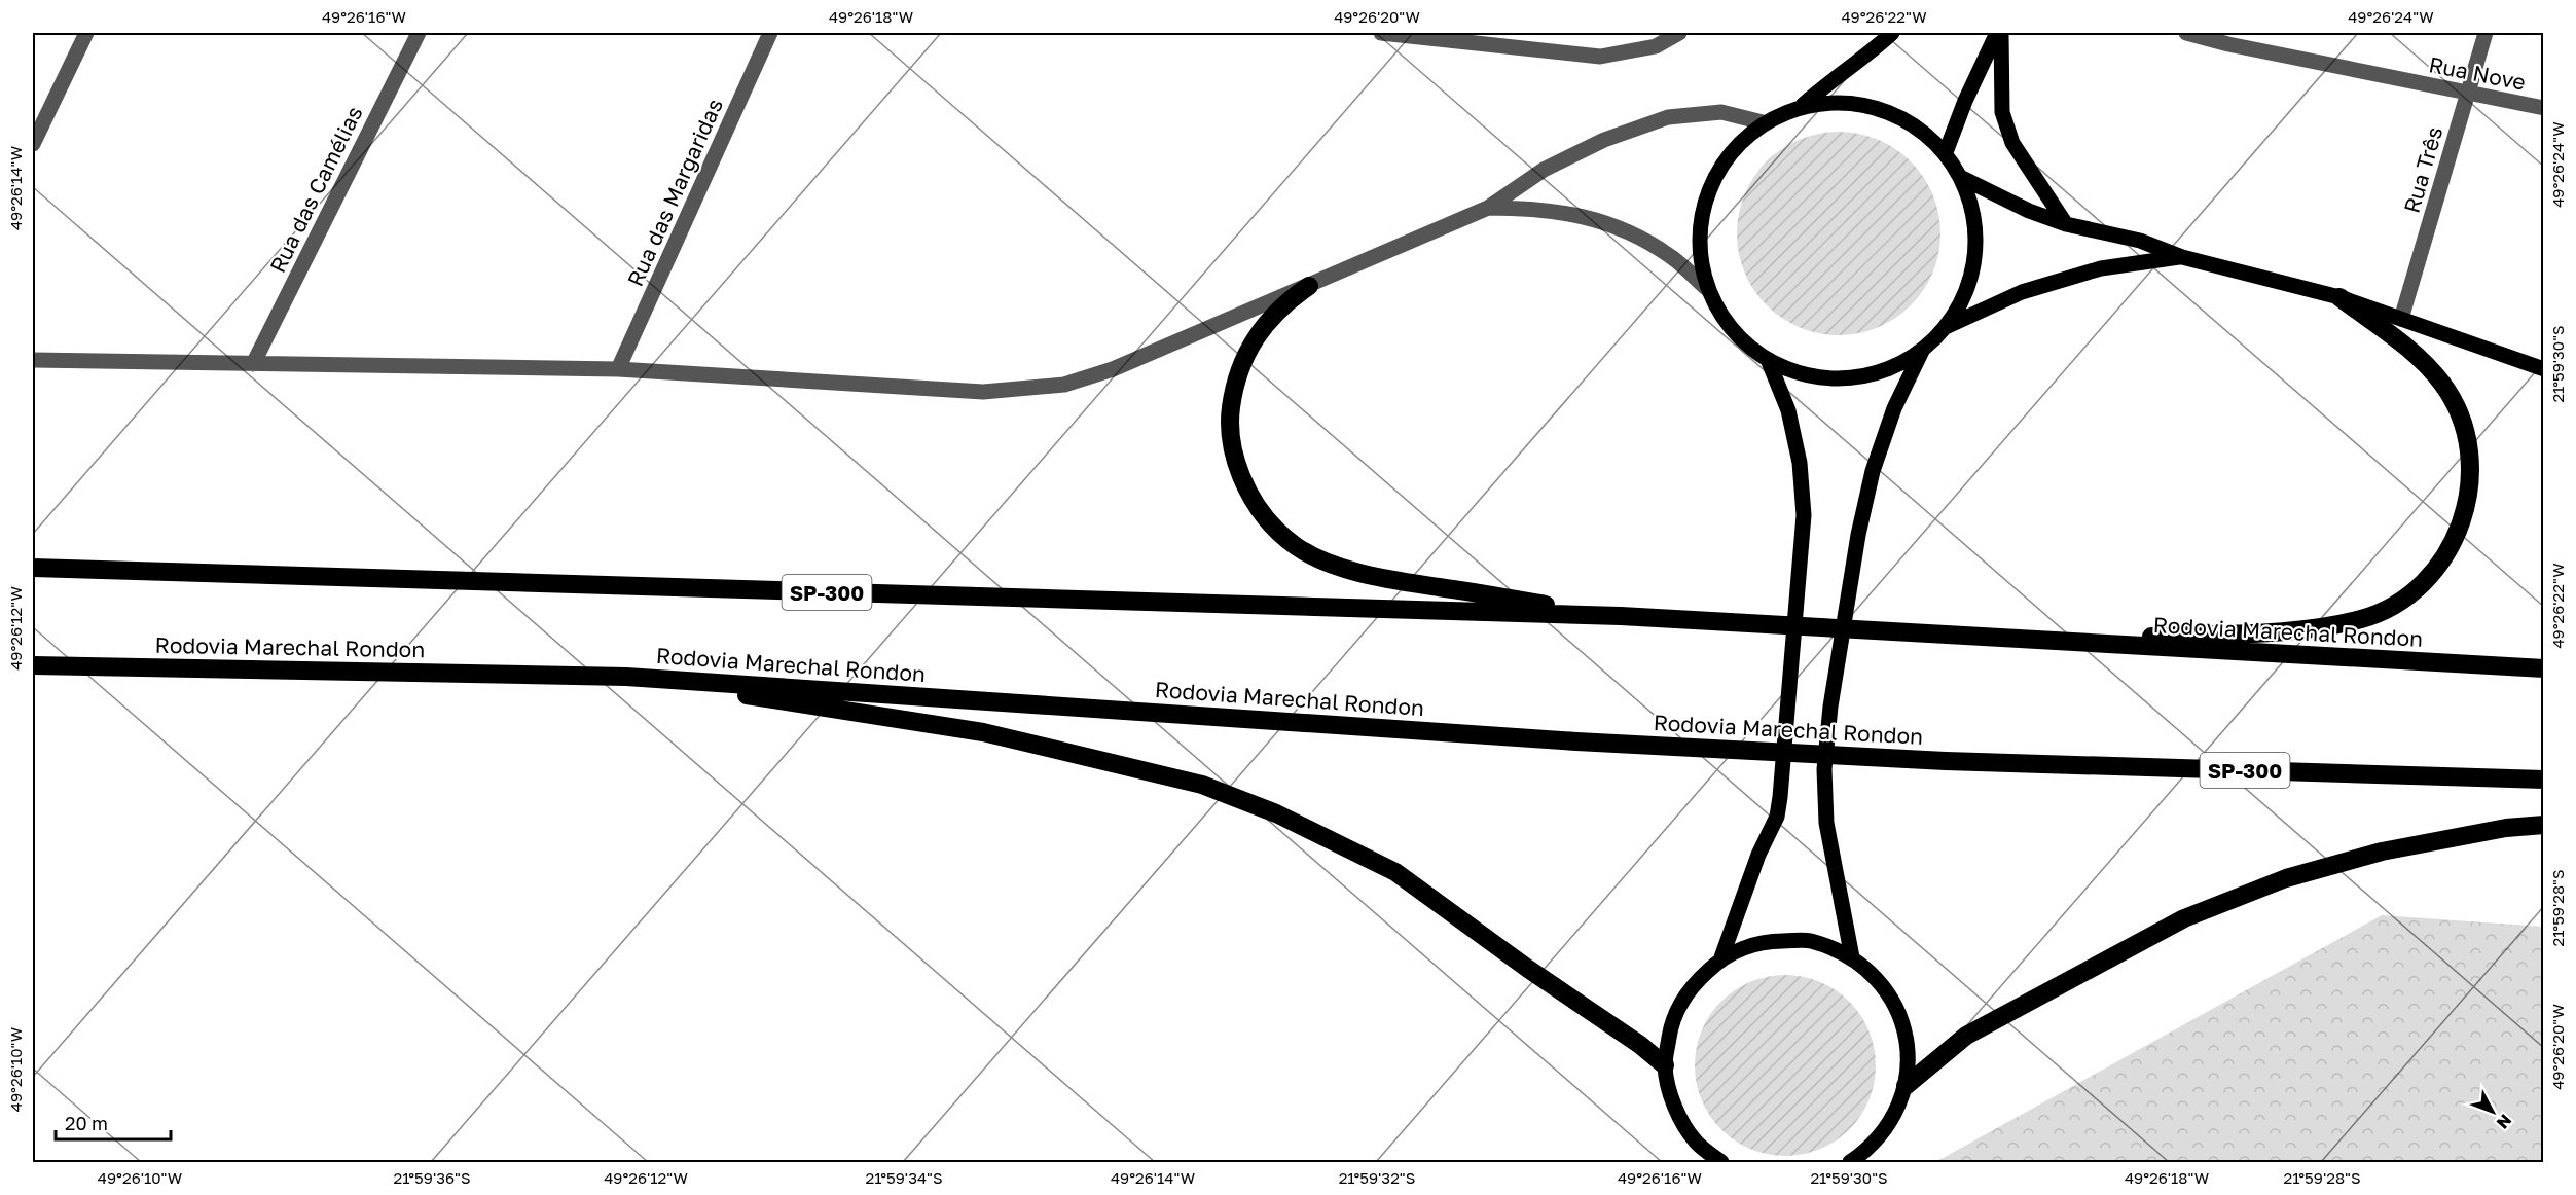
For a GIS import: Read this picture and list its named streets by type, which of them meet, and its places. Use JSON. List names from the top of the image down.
{
  "streets": {
    "highway": ["SP-300", "Rodovia Marechal Rondon"],
    "street": [
      "Rua Nove",
      "Rua Três",
      "Rua das Camélias",
      "Rua das Margaridas"
    ]
  },
  "crossings": [
    ["Rua Nove", "Rua Três"]
  ],
  "scale_bar": "20 m",
  "north": "bottom right",
  "coordinates": [
    "49°26'16\"W",
    "49°26'18\"W",
    "49°26'20\"W",
    "49°26'22\"W",
    "49°26'24\"W",
    "49°26'14\"W",
    "21°59'30\"S",
    "49°26'12\"W",
    "21°59'28\"S",
    "49°26'10\"W",
    "21°59'36\"S",
    "21°59'34\"S",
    "21°59'32\"S"
  ]
}
